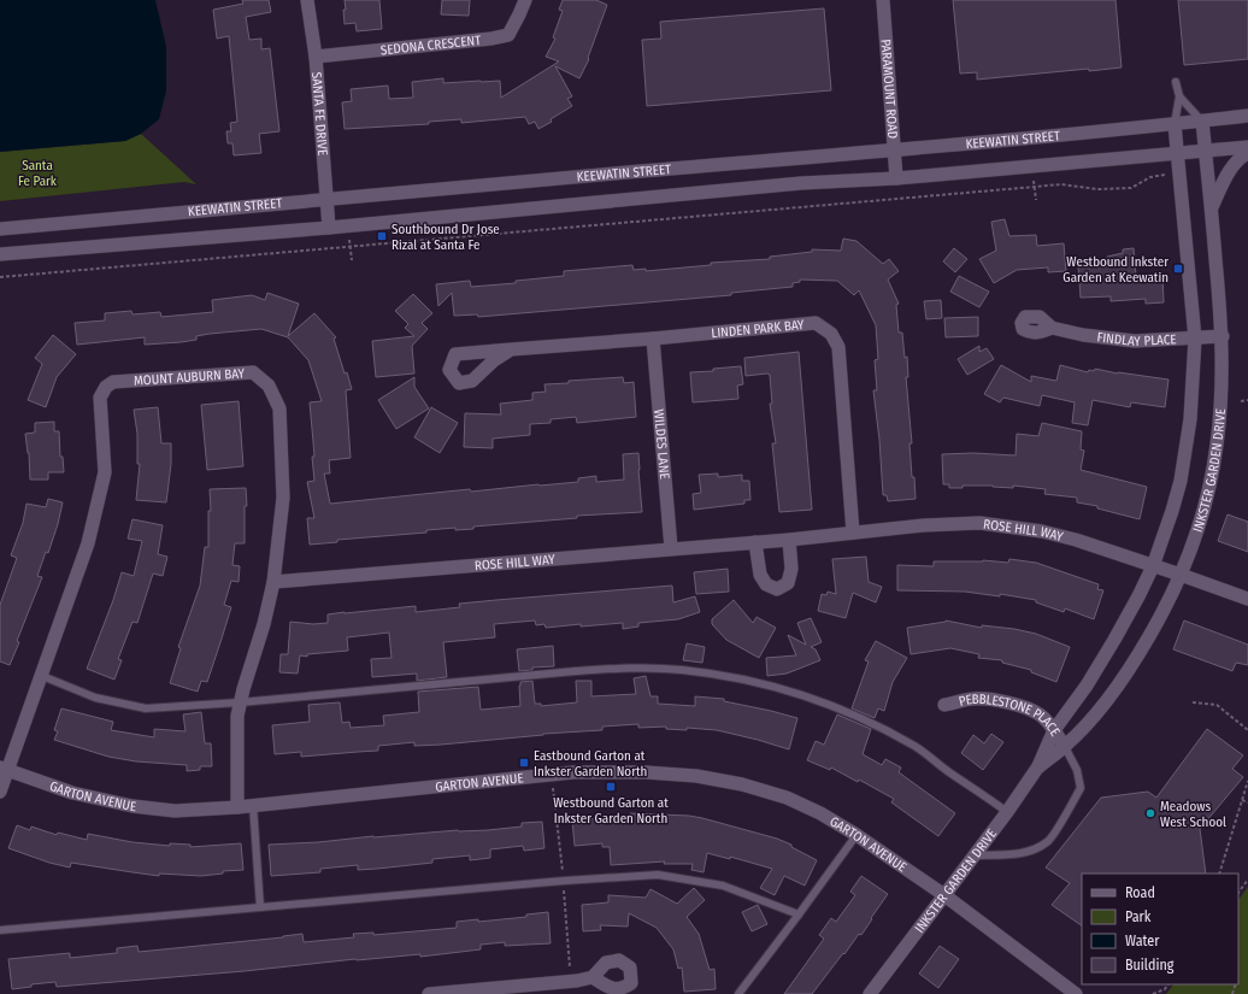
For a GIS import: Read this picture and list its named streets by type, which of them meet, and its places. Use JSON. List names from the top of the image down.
{
  "streets": {
    "street": [
      "SEDONA CRESCENT",
      "PARAMOUNT ROAD",
      "SANTA FE DRIVE",
      "KEEWATIN STREET",
      "LINDEN PARK BAY",
      "FINDLAY PLACE",
      "MOUNT AUBURN BAY",
      "WILDES LANE",
      "INKSTER GARDEN DRIVE",
      "ROSE HILL WAY",
      "PEBBLESTONE PLACE",
      "GARTON AVENUE"
    ]
  },
  "crossings": [
    ["SEDONA CRESCENT", "SANTA FE DRIVE"],
    ["PARAMOUNT ROAD", "KEEWATIN STREET"],
    ["SANTA FE DRIVE", "KEEWATIN STREET"],
    ["KEEWATIN STREET", "INKSTER GARDEN DRIVE"],
    ["LINDEN PARK BAY", "WILDES LANE"],
    ["LINDEN PARK BAY", "ROSE HILL WAY"],
    ["FINDLAY PLACE", "INKSTER GARDEN DRIVE"],
    ["MOUNT AUBURN BAY", "ROSE HILL WAY"],
    ["MOUNT AUBURN BAY", "GARTON AVENUE"],
    ["WILDES LANE", "ROSE HILL WAY"],
    ["INKSTER GARDEN DRIVE", "ROSE HILL WAY"],
    ["INKSTER GARDEN DRIVE", "PEBBLESTONE PLACE"],
    ["INKSTER GARDEN DRIVE", "GARTON AVENUE"]
  ],
  "parks": ["Santa Fe Park"],
  "places": {
    "transit": [
      "Southbound Dr Jose Rizal at Santa Fe",
      "Westbound Inkster Garden at Keewatin",
      "Eastbound Garton at Inkster Garden North",
      "Westbound Garton at Inkster Garden North"
    ],
    "other": ["Meadows West School"]
  },
  "legend": [
    "Road",
    "Park",
    "Water",
    "Building"
  ]
}
